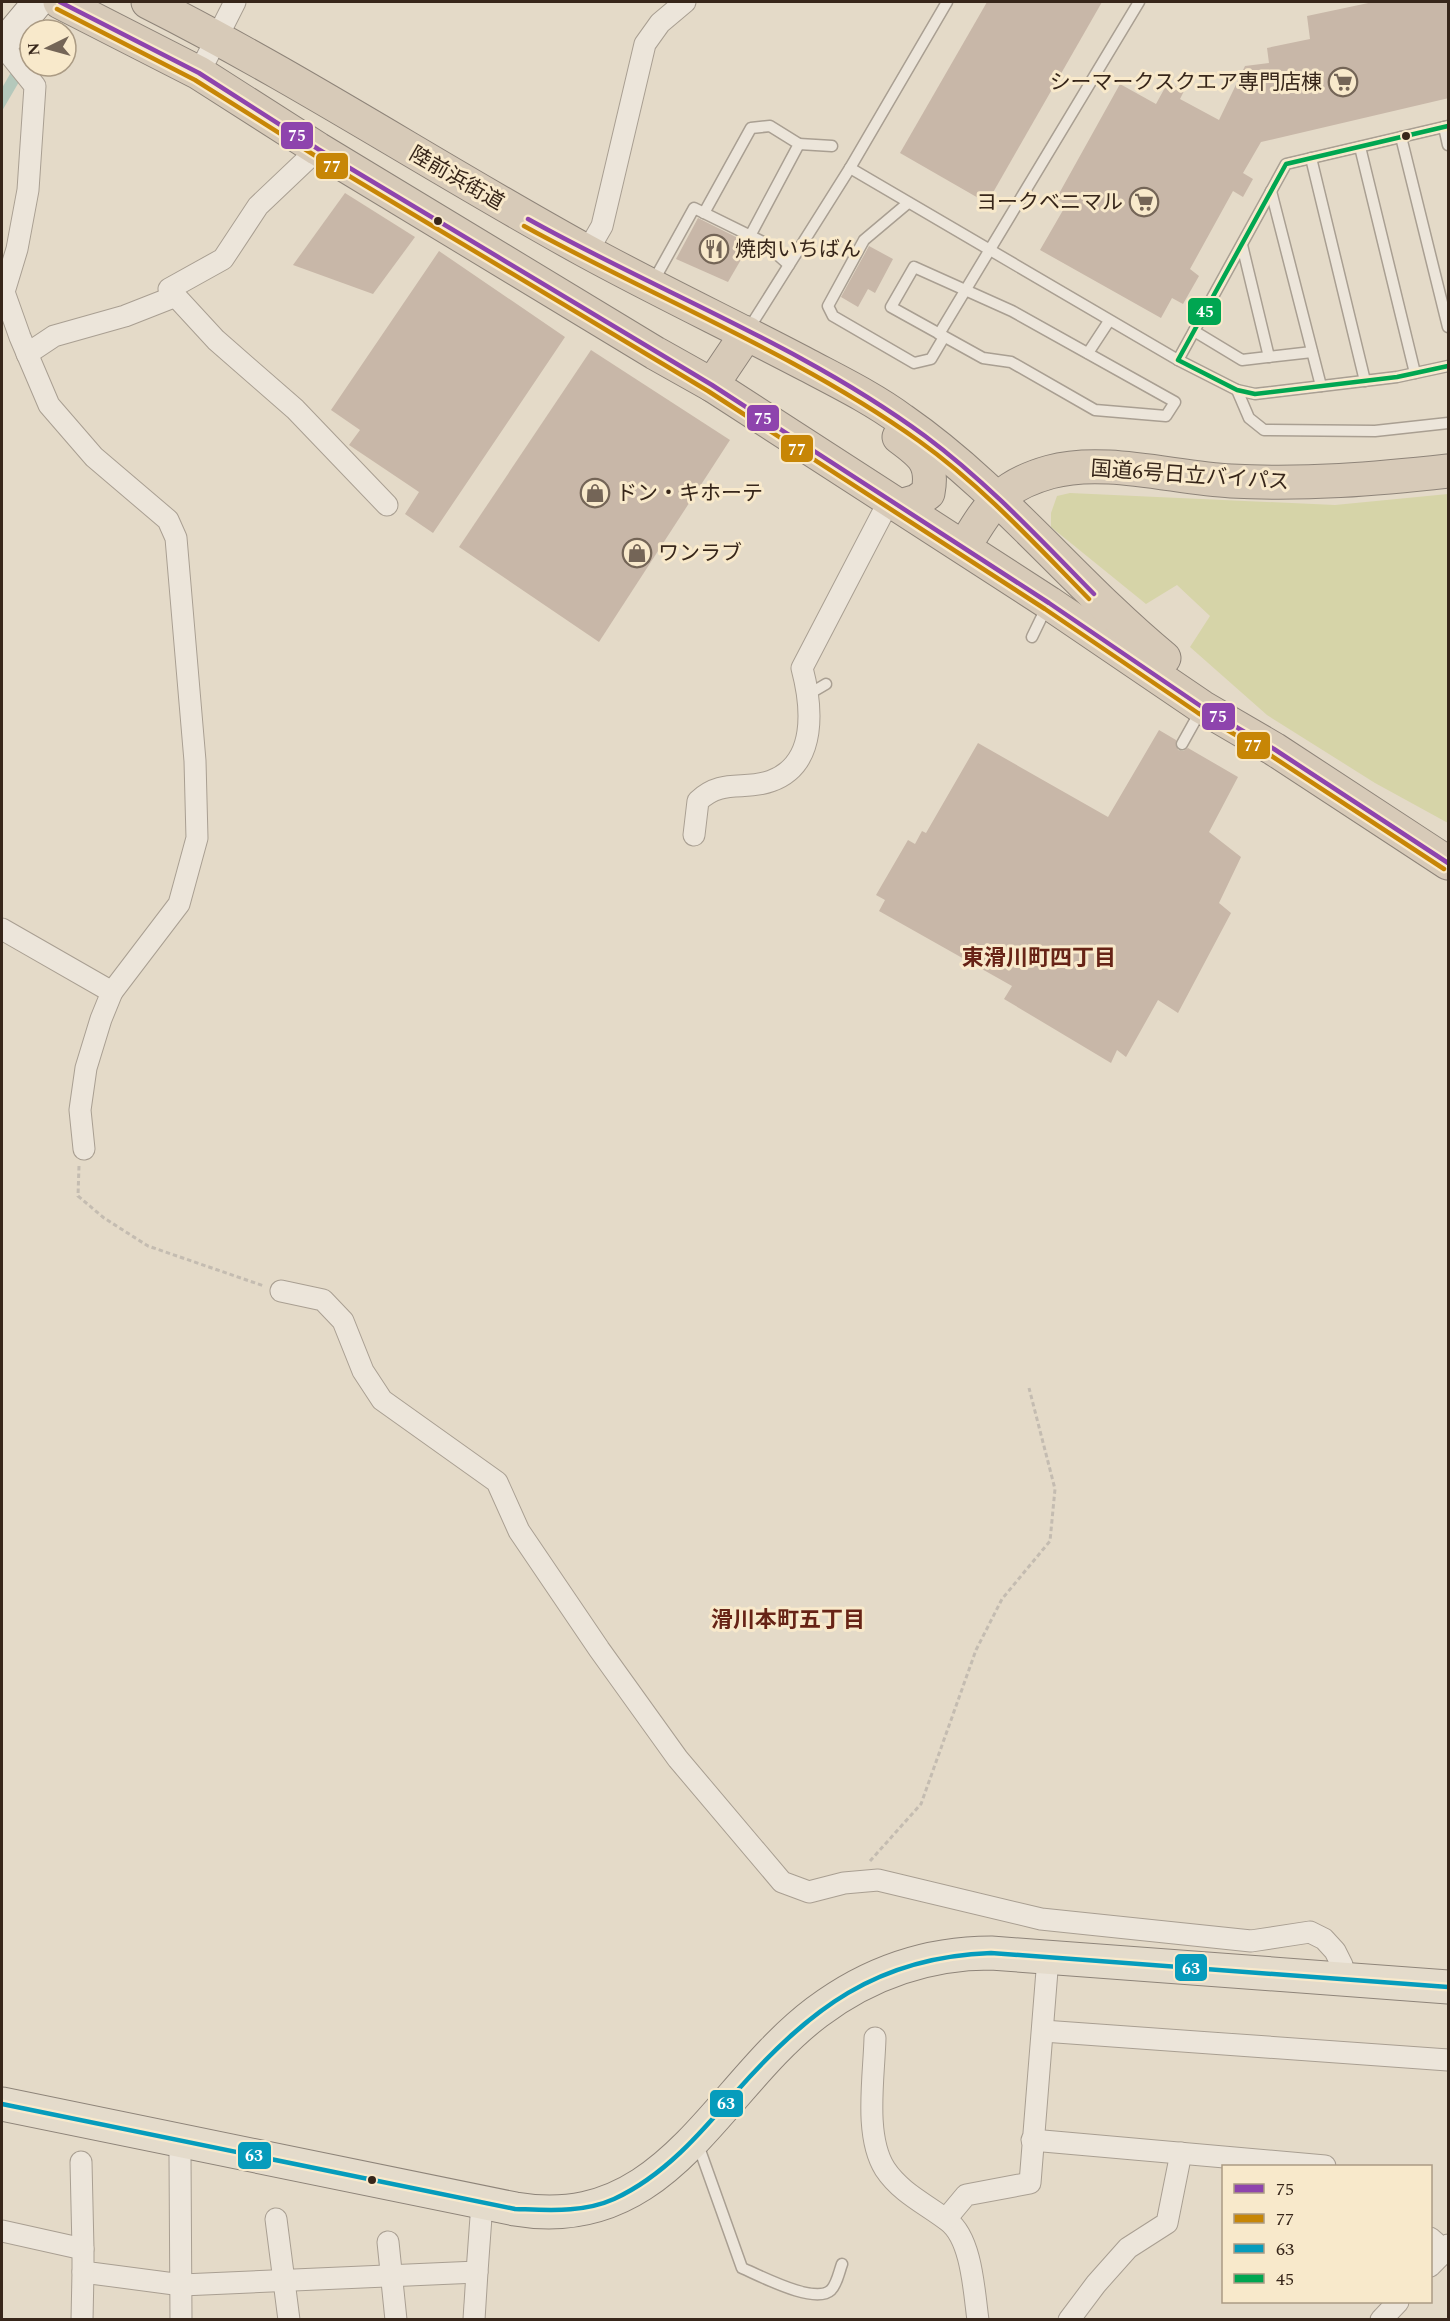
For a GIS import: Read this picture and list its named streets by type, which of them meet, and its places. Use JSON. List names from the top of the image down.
{
  "streets": {
    "highway": ["陸前浜街道", "国道6号日立バイパス"]
  },
  "crossings": [
    ["陸前浜街道", "国道6号日立バイパス"]
  ],
  "districts": ["東滑川町四丁目", "滑川本町五丁目"],
  "places": {
    "supermarket": ["シーマークスクエア専門店棟", "ヨークベニマル"],
    "restaurant": ["焼肉いちばん"],
    "shop": ["ドン・キホーテ", "ワンラブ"]
  },
  "lines": [
    "transit line 75",
    "transit line 77",
    "transit line 45",
    "transit line 63"
  ],
  "legend": [
    "75",
    "77",
    "63",
    "45"
  ],
  "north": "left"
}
